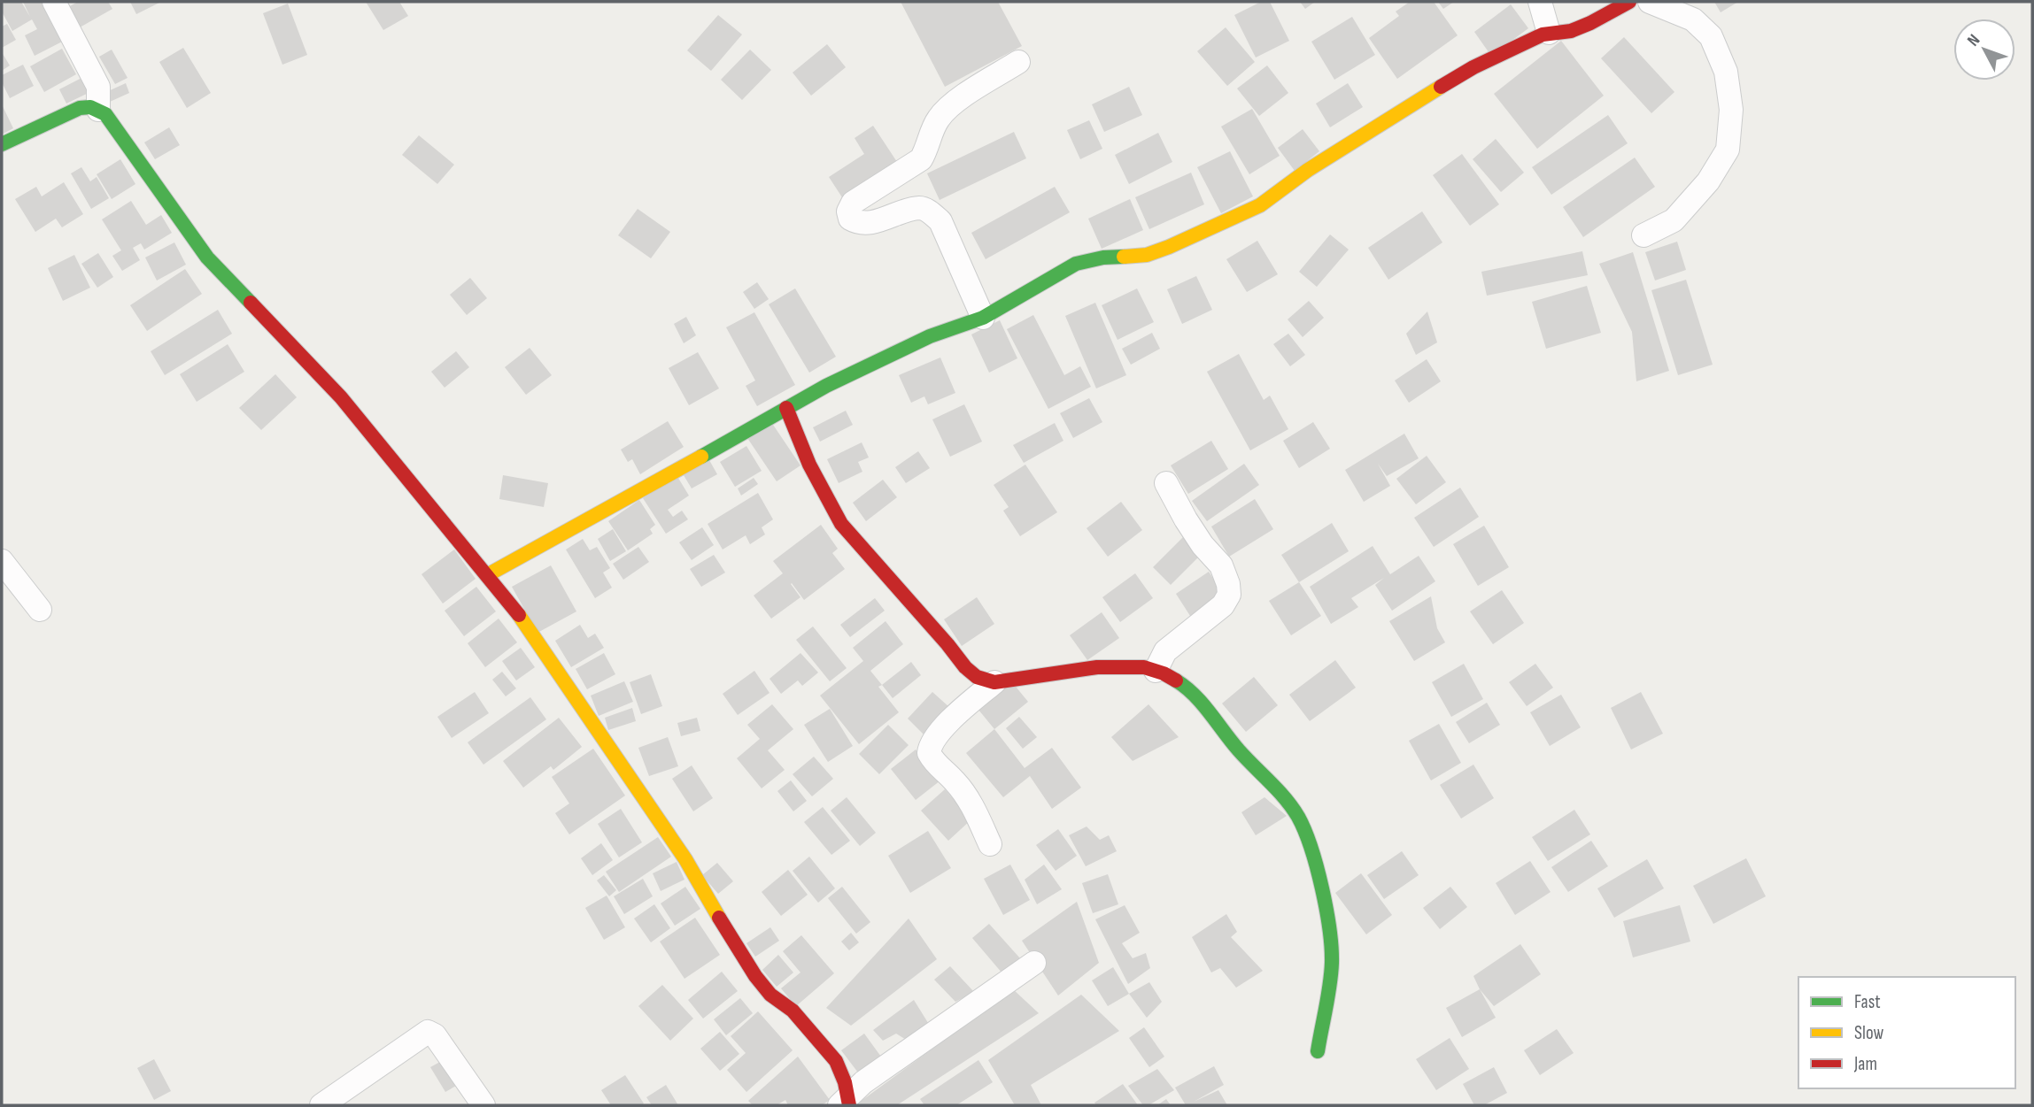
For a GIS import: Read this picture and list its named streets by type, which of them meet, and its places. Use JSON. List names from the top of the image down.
{
  "legend": ["Fast", "Slow", "Jam"],
  "north": "top left"
}
